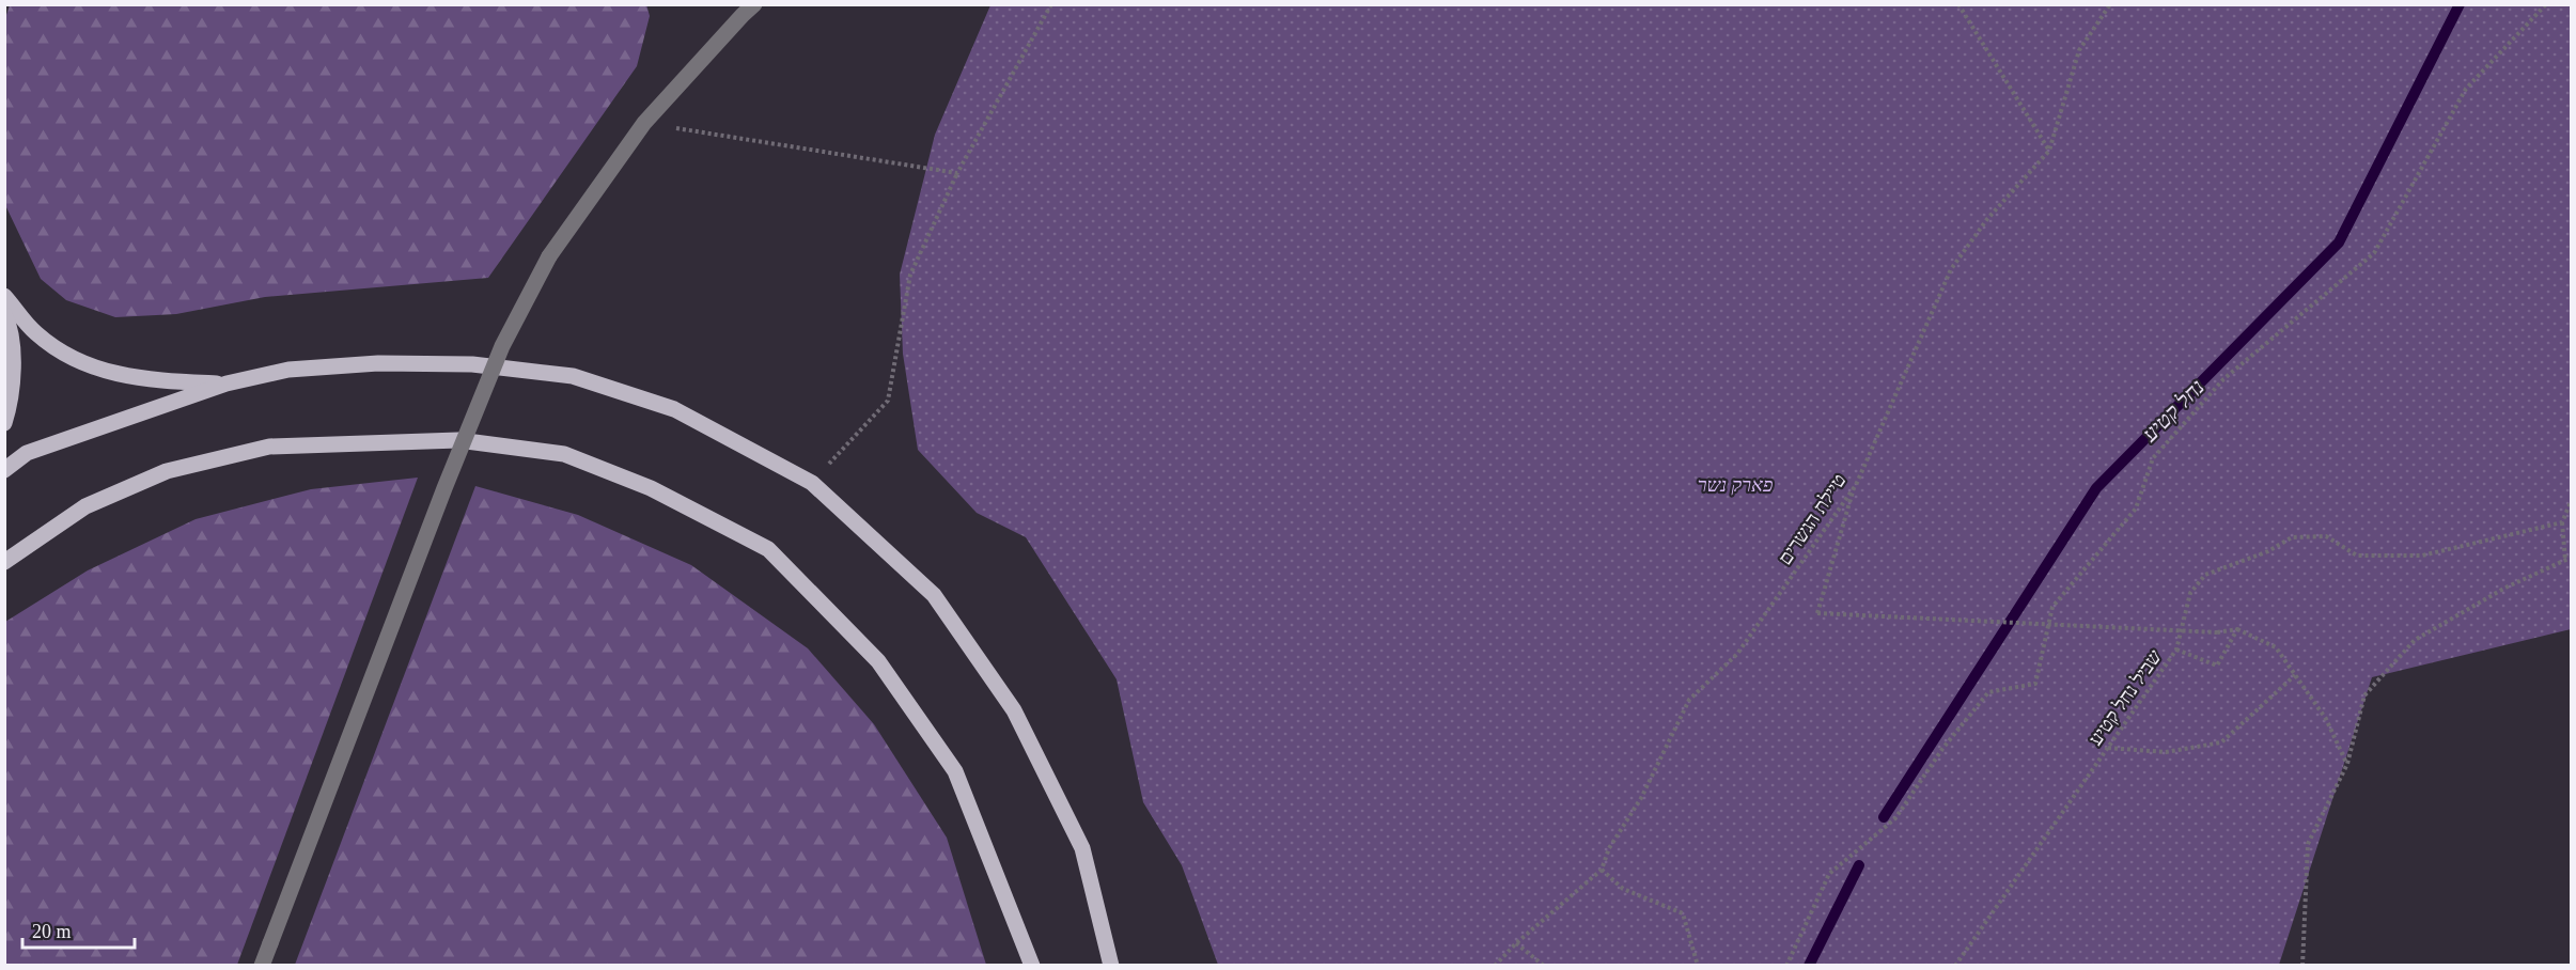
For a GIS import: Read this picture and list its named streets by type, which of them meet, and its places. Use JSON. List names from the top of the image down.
{
  "streets": {
    "path": ["טיילת הגשרים", "שביל נחל קטיע"]
  },
  "water": ["נחל קטיע"],
  "parks": ["פארק נשר"],
  "scale_bar": "20 m"
}
